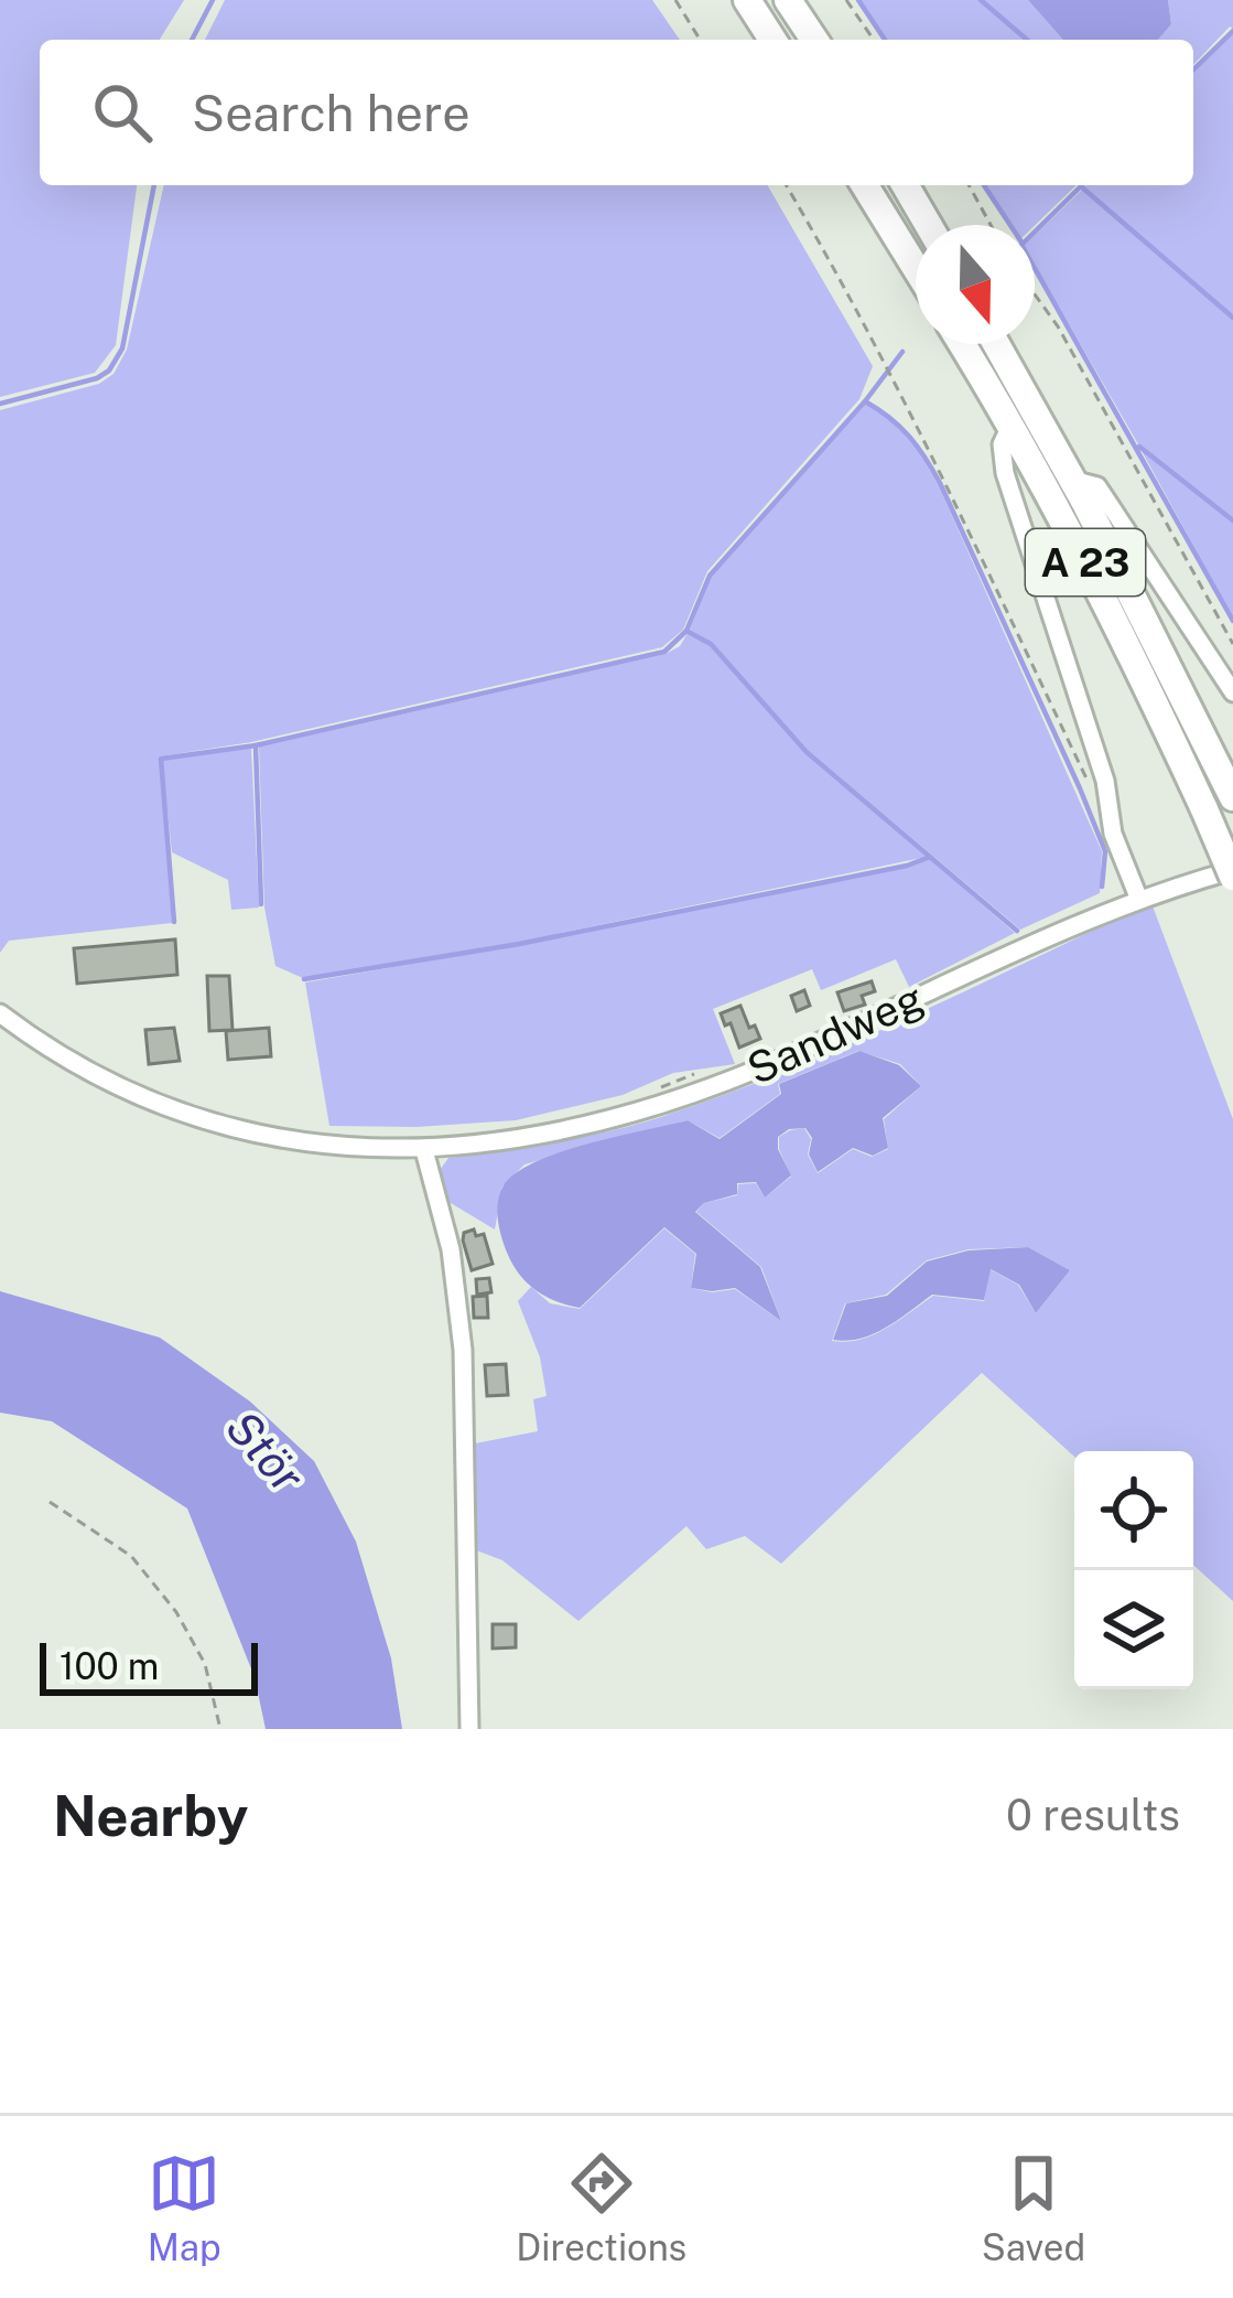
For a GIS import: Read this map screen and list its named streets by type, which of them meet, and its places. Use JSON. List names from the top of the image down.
{
  "streets": {
    "highway": ["A 23"],
    "street": ["Sandweg"]
  },
  "crossings": [
    ["A 23", "Sandweg"]
  ],
  "water": ["Stör"],
  "scale_bar": "100 m",
  "north": "bottom",
  "page": {
    "search": "Search here",
    "scale": "100 m",
    "heading": ["Nearby", "0 results"],
    "nav": ["Map", "Directions", "Saved"]
  }
}
